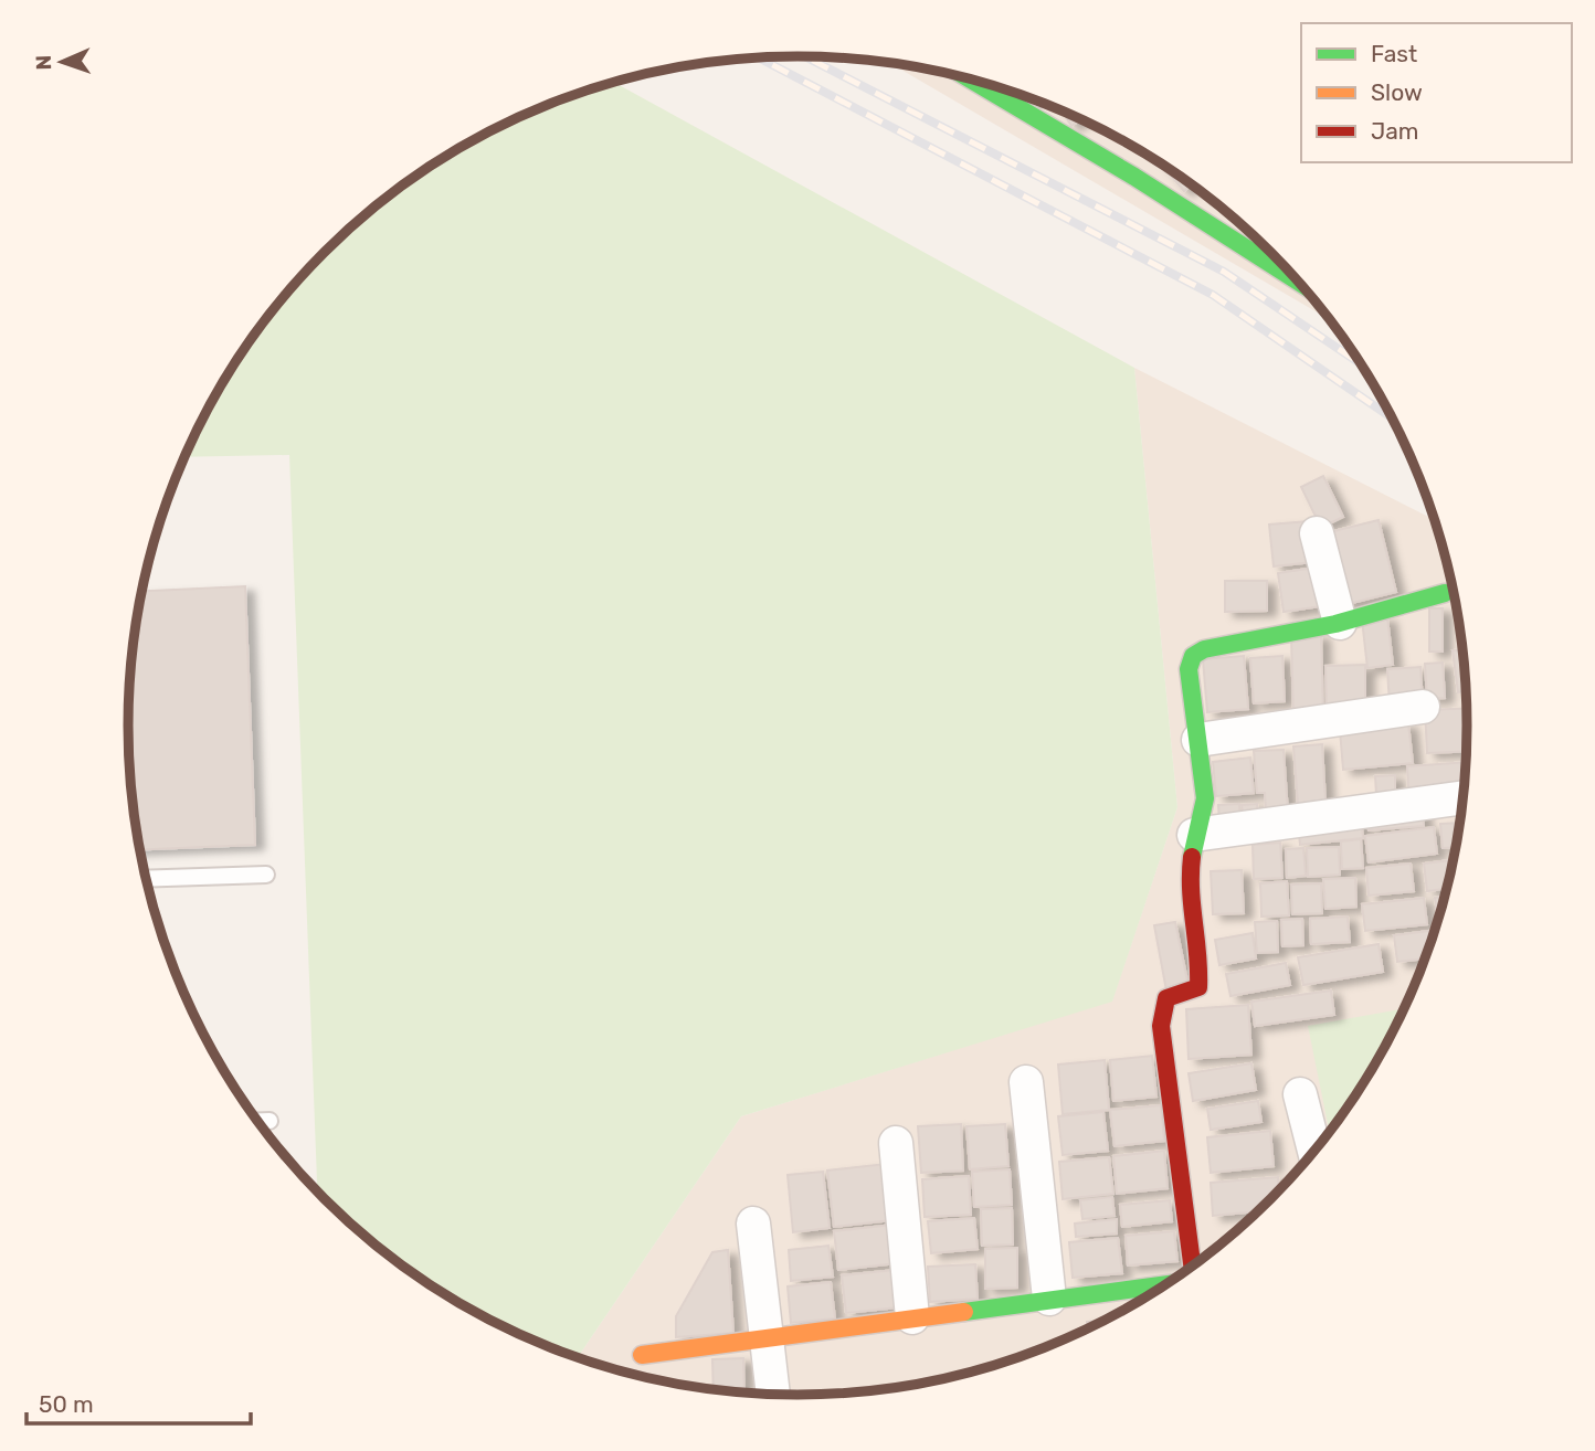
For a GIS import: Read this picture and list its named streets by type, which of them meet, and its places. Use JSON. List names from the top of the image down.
{
  "legend": ["Fast", "Slow", "Jam"],
  "scale_bar": "50 m",
  "north": "left"
}
